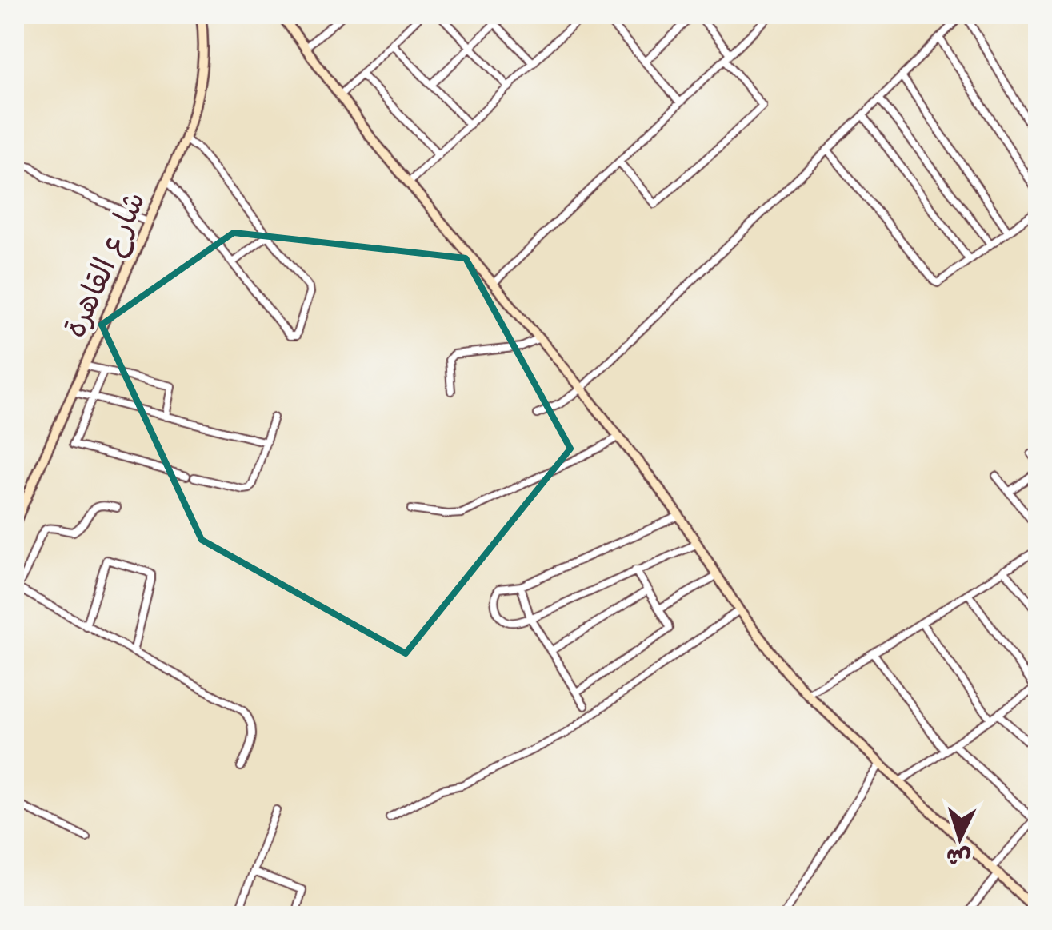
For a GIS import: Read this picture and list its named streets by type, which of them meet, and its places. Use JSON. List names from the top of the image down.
{
  "streets": {
    "main road": ["شارع القاهرة"]
  },
  "north": "bottom"
}
